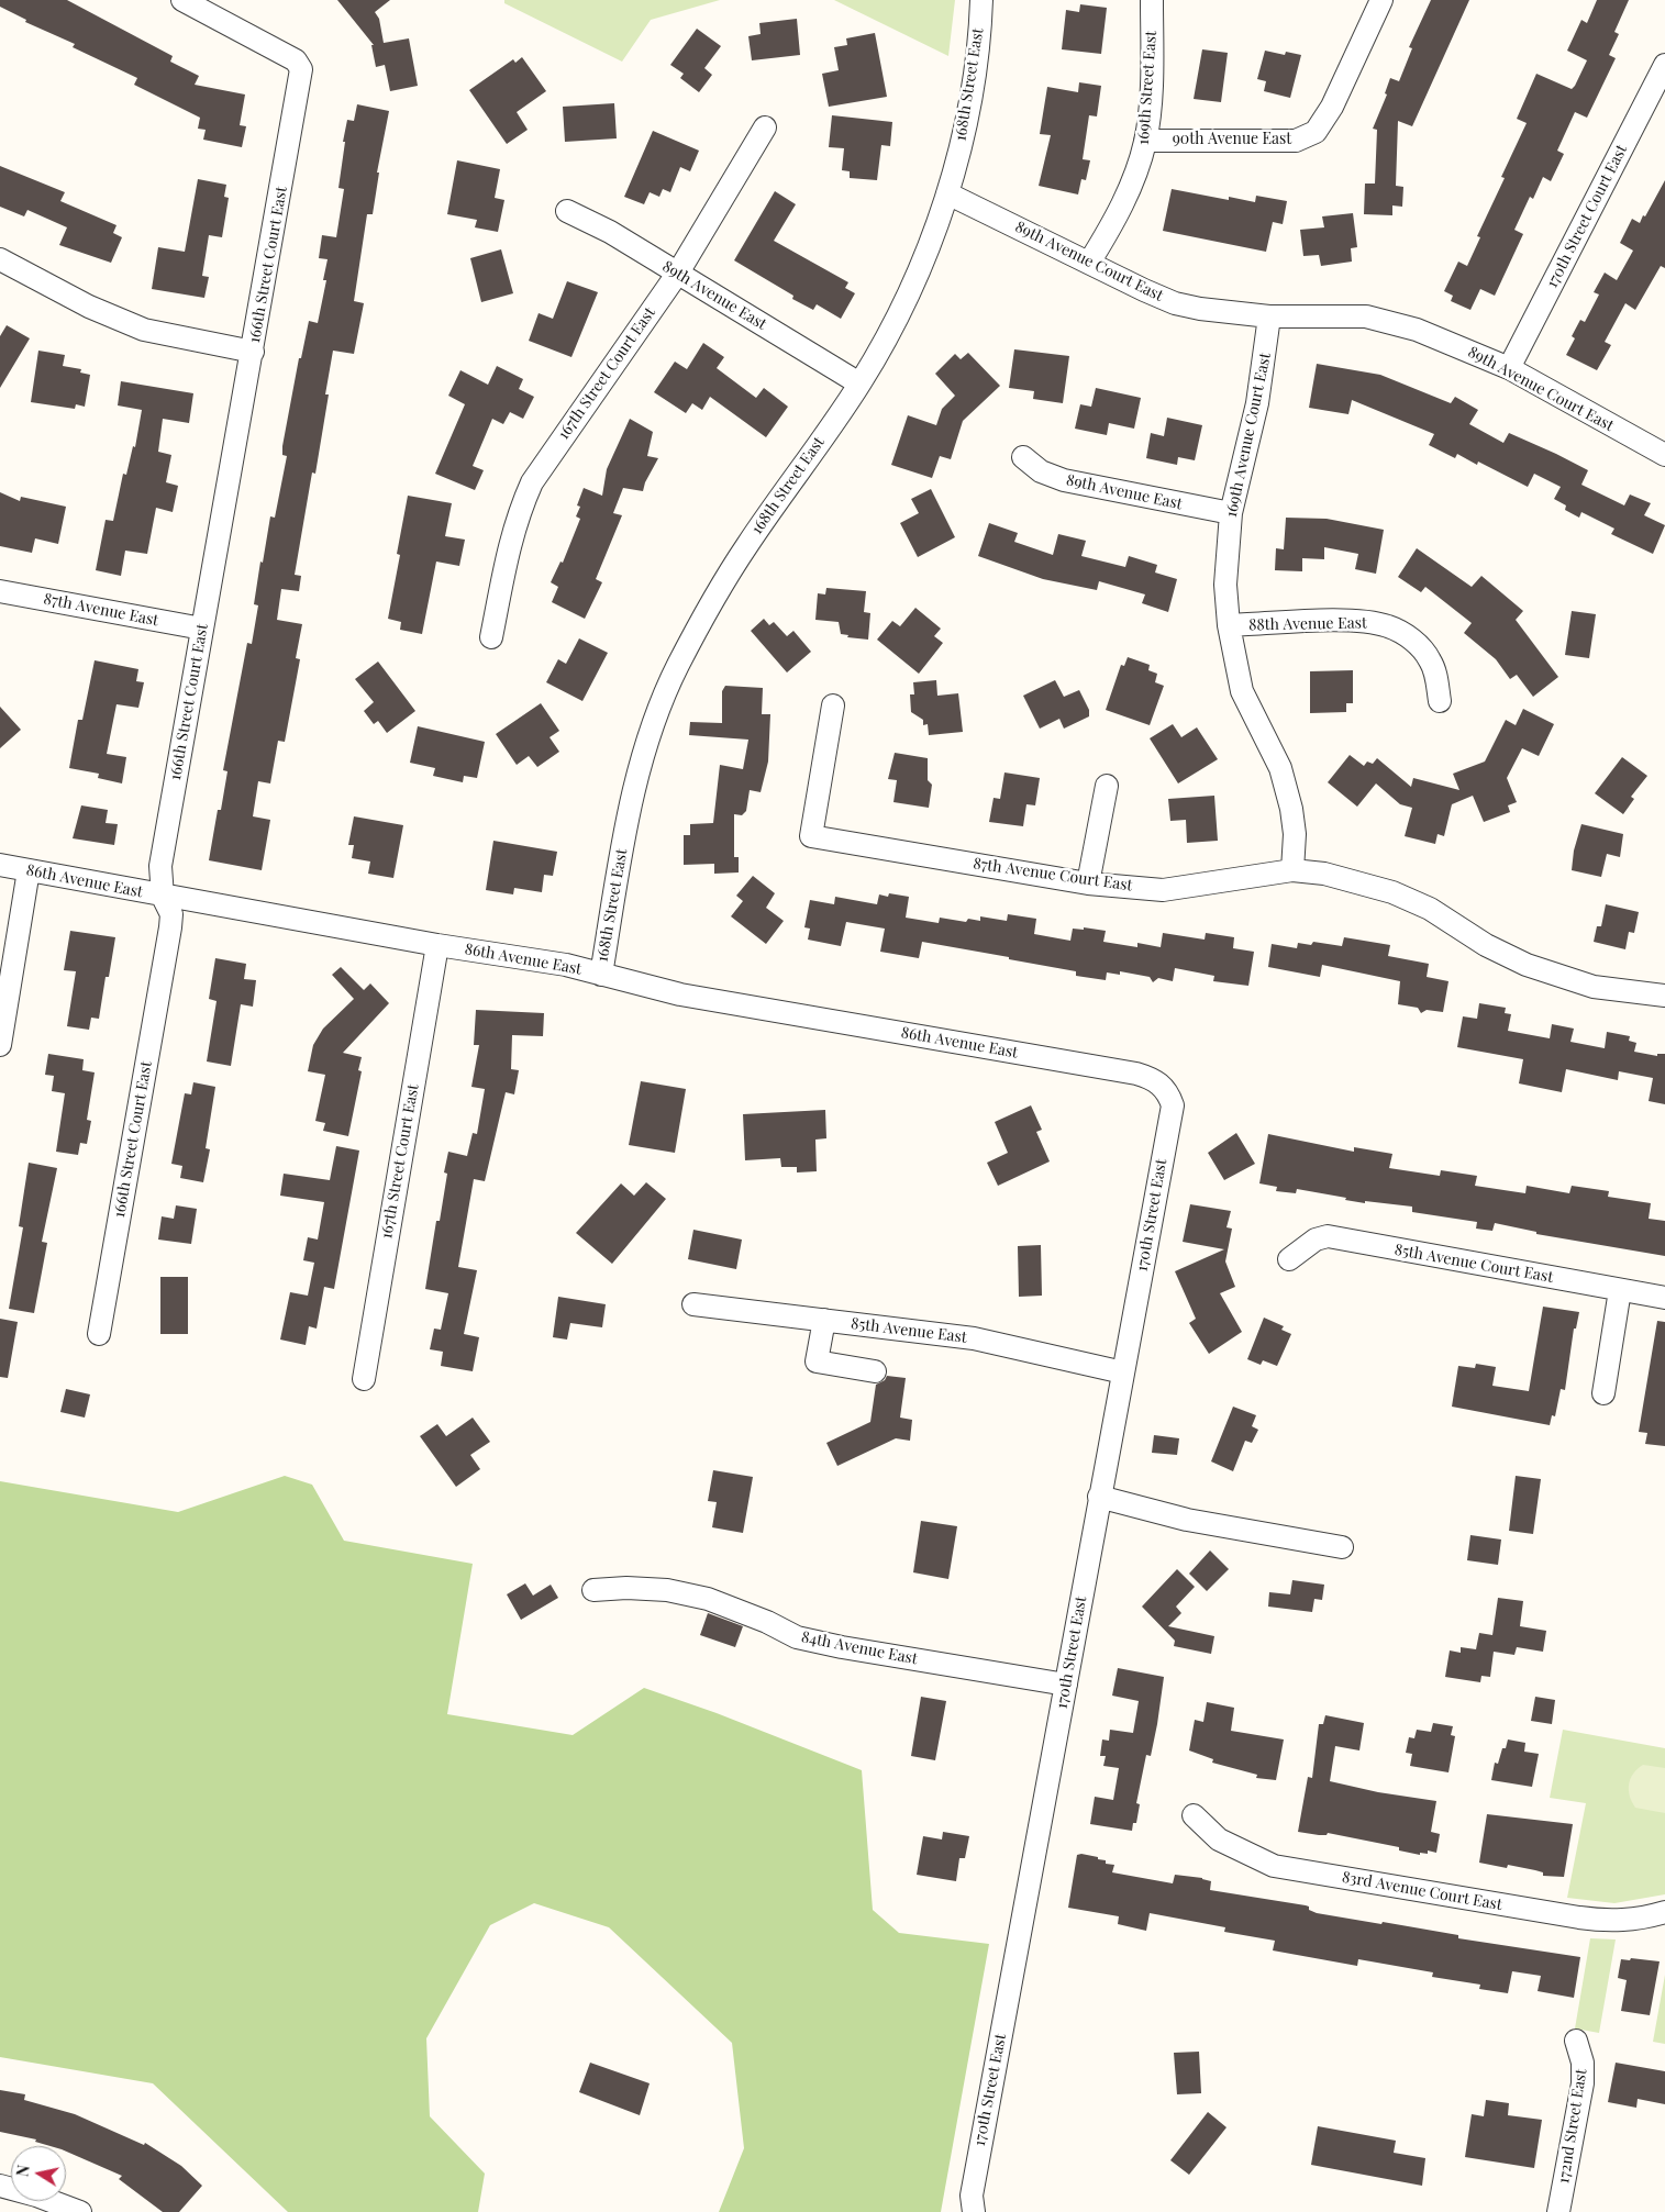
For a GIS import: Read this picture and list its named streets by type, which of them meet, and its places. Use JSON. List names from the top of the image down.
{
  "streets": {
    "street": [
      "168th Street East",
      "169th Street East",
      "90th Avenue East",
      "170th Street Court East",
      "89th Avenue Court East",
      "166th Street Court East",
      "89th Avenue East",
      "167th Street Court East",
      "169th Avenue Court East",
      "87th Avenue East",
      "88th Avenue East",
      "87th Avenue Court East",
      "86th Avenue East",
      "170th Street East",
      "85th Avenue Court East",
      "85th Avenue East",
      "84th Avenue East",
      "83rd Avenue Court East",
      "172nd Street East"
    ]
  },
  "crossings": [
    ["168th Street East", "89th Avenue Court East"],
    ["168th Street East", "89th Avenue East"],
    ["168th Street East", "86th Avenue East"],
    ["169th Street East", "90th Avenue East"],
    ["169th Street East", "89th Avenue Court East"],
    ["170th Street Court East", "89th Avenue Court East"],
    ["89th Avenue Court East", "169th Avenue Court East"],
    ["166th Street Court East", "87th Avenue East"],
    ["166th Street Court East", "86th Avenue East"],
    ["89th Avenue East", "167th Street Court East"],
    ["89th Avenue East", "169th Avenue Court East"],
    ["167th Street Court East", "86th Avenue East"],
    ["169th Avenue Court East", "88th Avenue East"],
    ["169th Avenue Court East", "87th Avenue Court East"],
    ["86th Avenue East", "170th Street East"],
    ["170th Street East", "85th Avenue East"],
    ["170th Street East", "84th Avenue East"]
  ],
  "north": "left"
}
